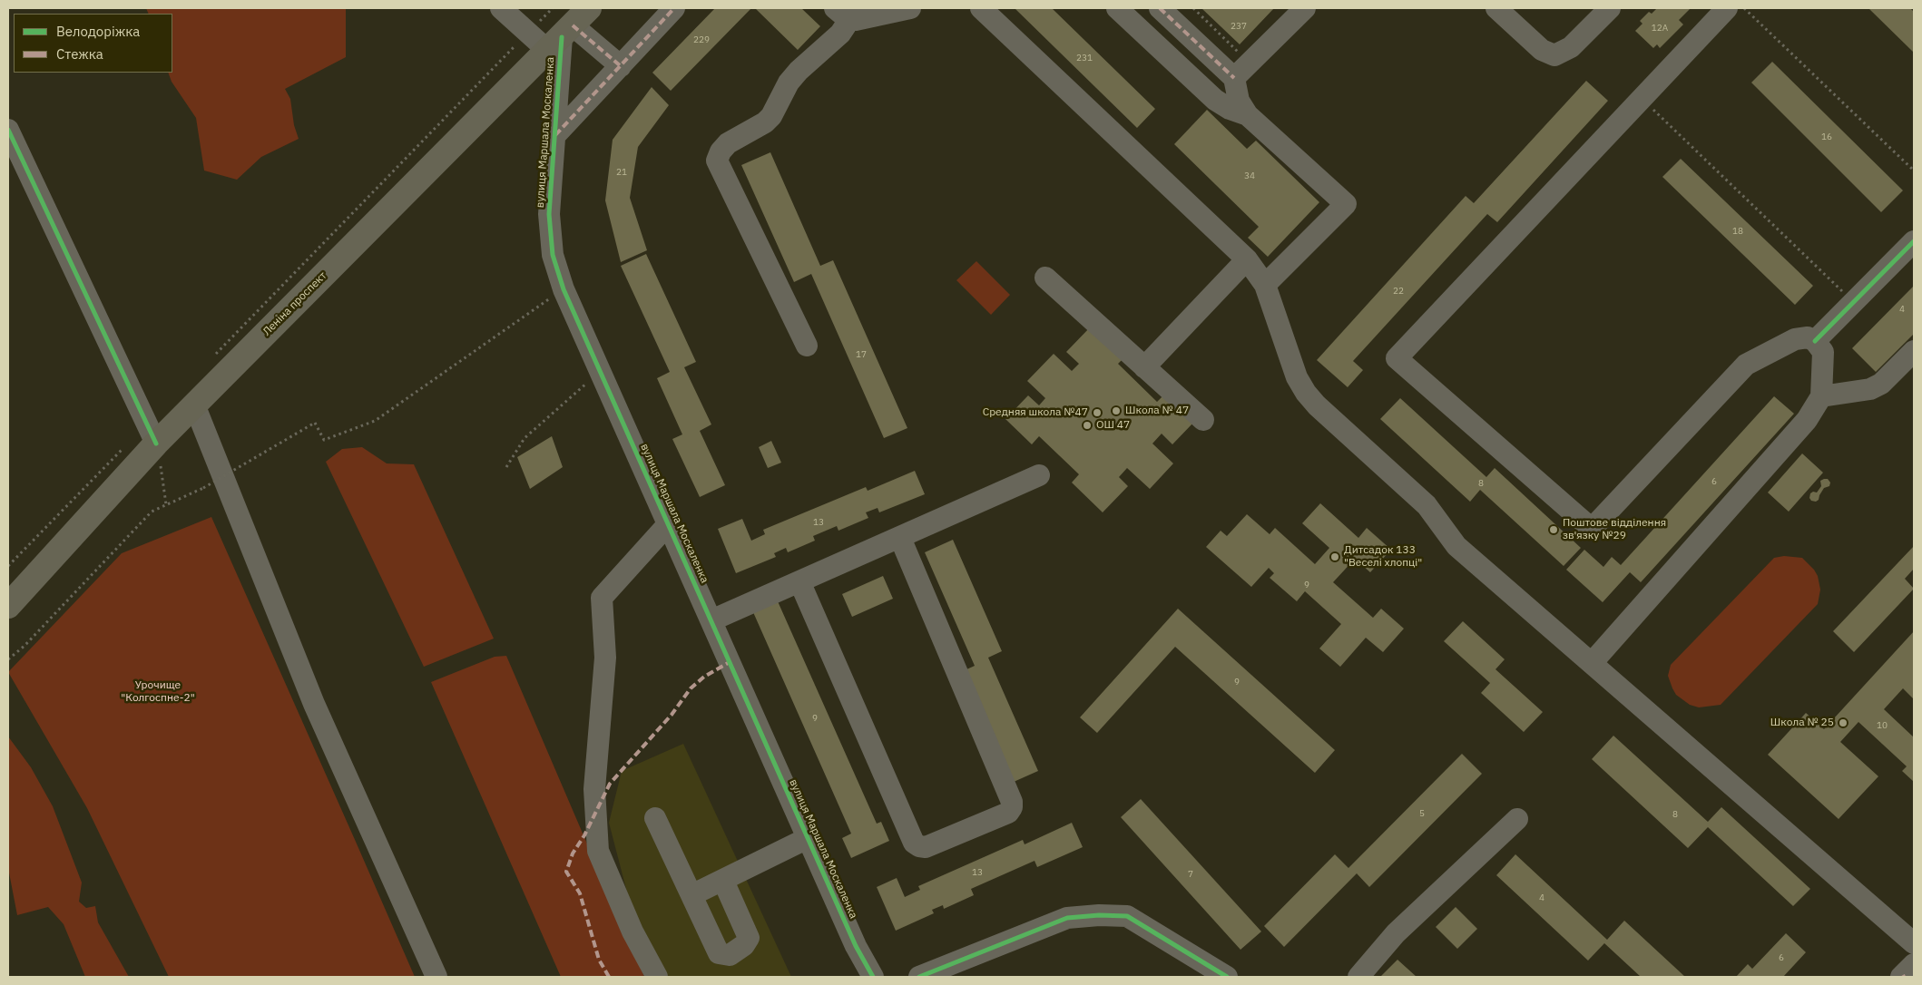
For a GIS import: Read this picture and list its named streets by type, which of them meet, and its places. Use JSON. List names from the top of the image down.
{
  "streets": {
    "main road": ["Леніна проспект"],
    "street": ["вулиця Маршала Москаленка"]
  },
  "crossings": [
    ["вулиця Маршала Москаленка", "Леніна проспект"]
  ],
  "parks": ["Урочище \"Колгоспне-2\""],
  "places": [
    "Школа № 47",
    "Средняя школа №47",
    "ОШ 47",
    "Поштове відділення зв'язку №29",
    "Дитсадок 133 \"Веселі хлопці\"",
    "Школа № 25"
  ],
  "house_numbers": [
    "237",
    "12А",
    "229",
    "231",
    "16",
    "21",
    "34",
    "18",
    "22",
    "4",
    "17",
    "6",
    "8",
    "13",
    "9",
    "9",
    "9",
    "10",
    "5",
    "8",
    "13",
    "7",
    "4",
    "6"
  ],
  "legend": ["Велодоріжка", "Стежка"]
}
